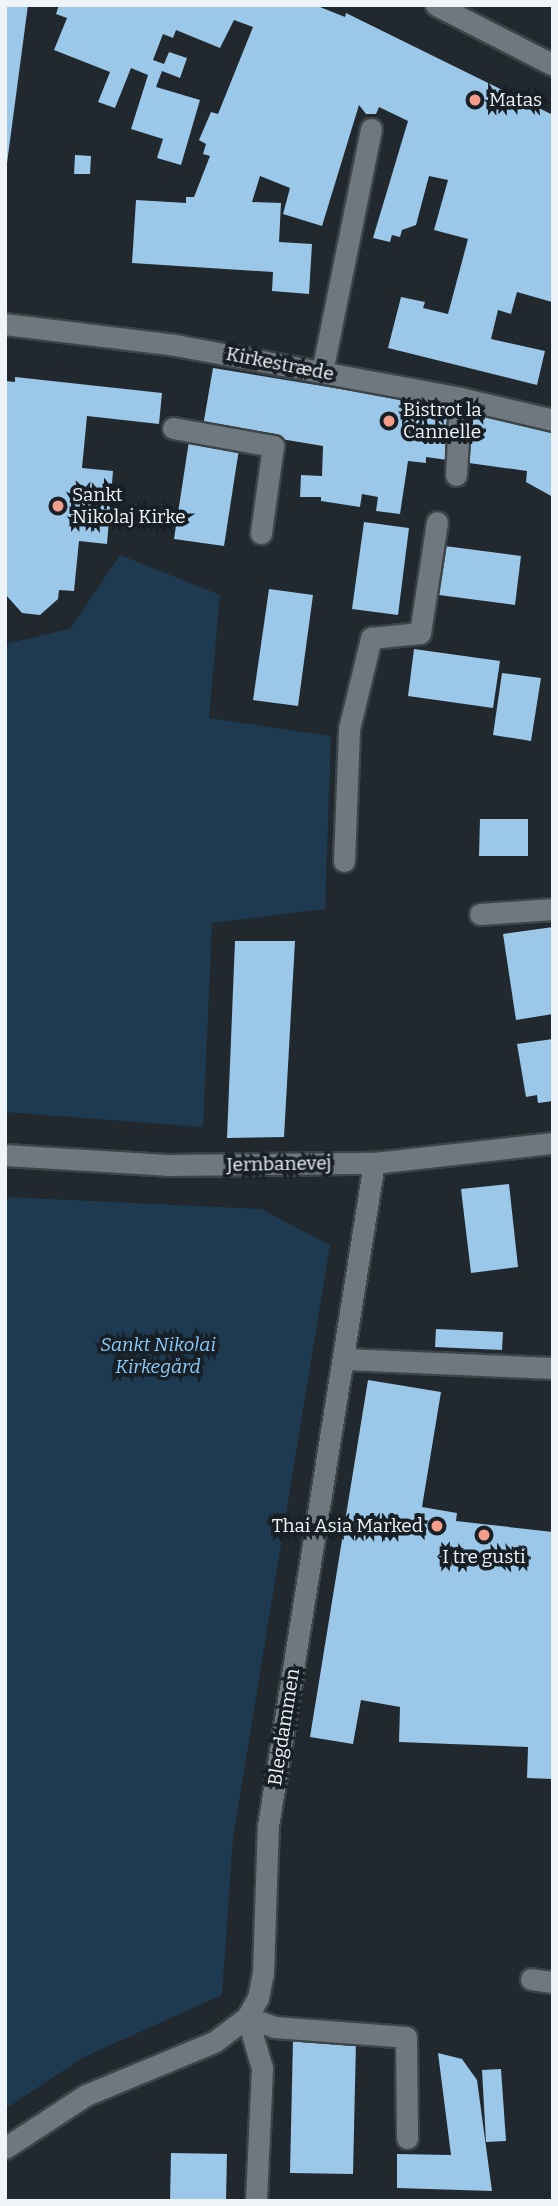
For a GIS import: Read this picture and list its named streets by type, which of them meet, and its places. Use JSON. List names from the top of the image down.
{
  "streets": {
    "street": ["Kirkestræde", "Jernbanevej", "Blegdammen"]
  },
  "crossings": [
    ["Jernbanevej", "Blegdammen"]
  ],
  "parks": ["Sankt Nikolai Kirkegård"],
  "places": [
    "Matas",
    "Bistrot la Cannelle",
    "Sankt Nikolaj Kirke",
    "Thai Asia Marked",
    "I tre gusti"
  ]
}
